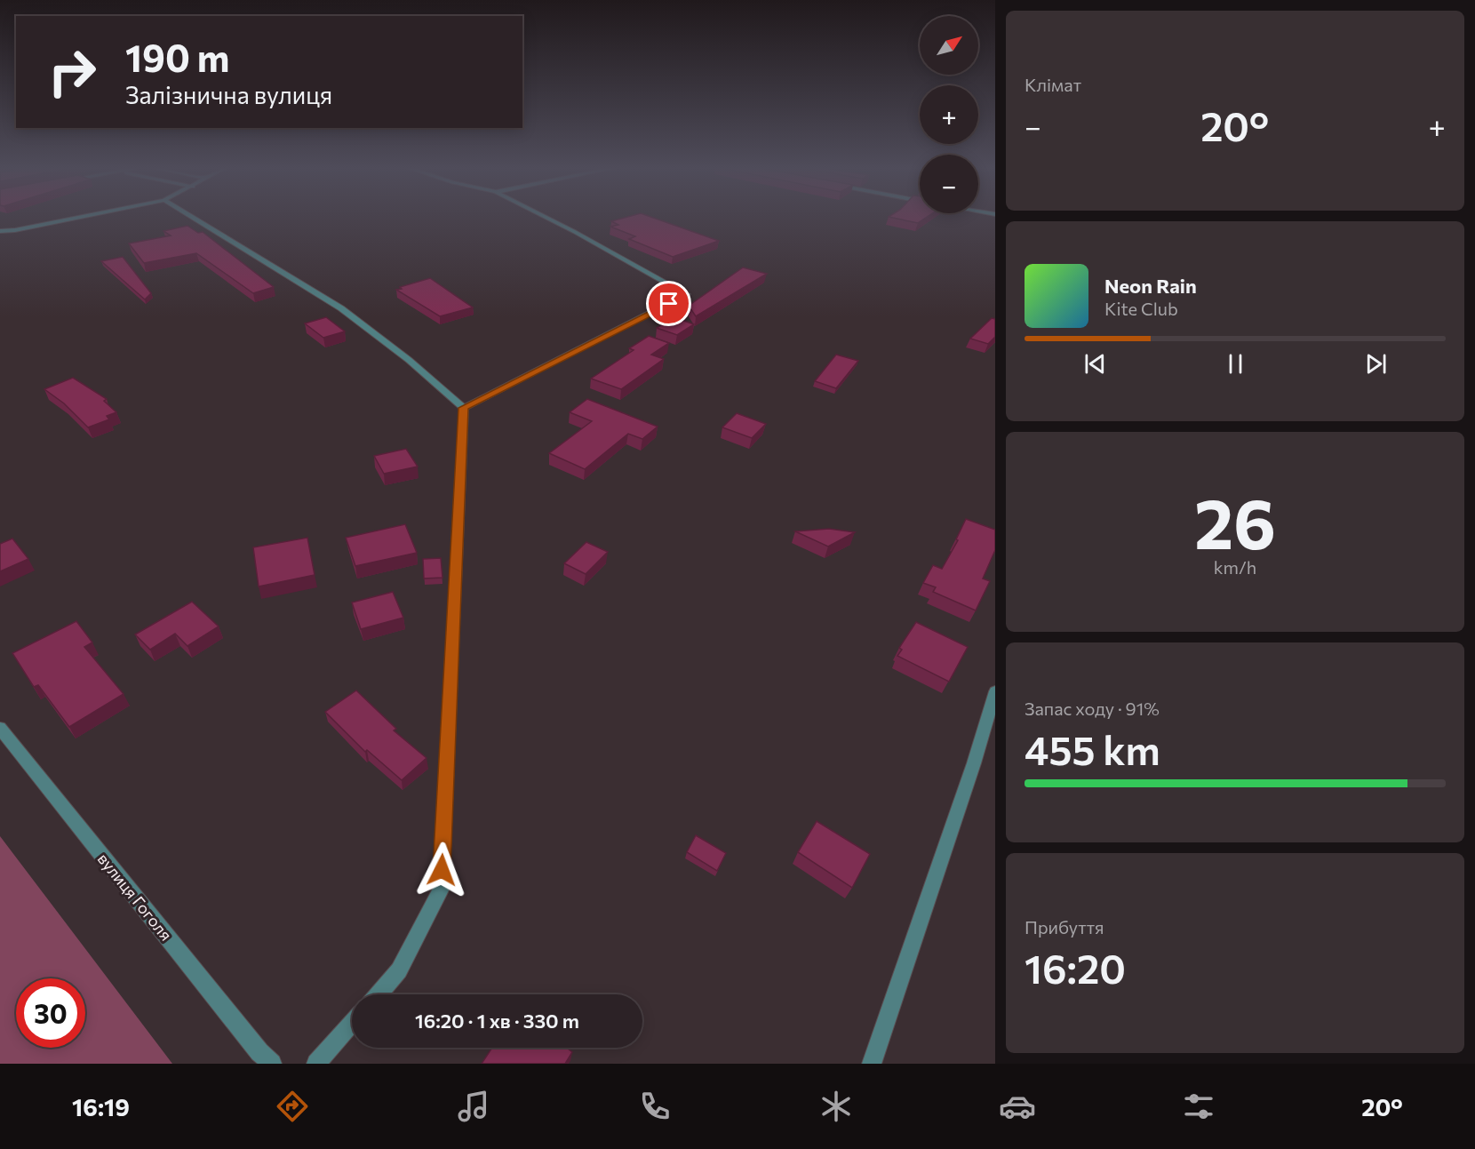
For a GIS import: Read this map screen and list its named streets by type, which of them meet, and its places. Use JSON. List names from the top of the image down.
{
  "streets": {
    "street": ["вулиця Гоголя"]
  },
  "north": "top right",
  "page": {
    "tile": [
      "Клімат",
      ["26", "km/h"],
      ["Запас ходу · 91%", "455 km"],
      ["Прибуття", "16:20"]
    ],
    "map_buttons": ["+", "−"],
    "turn": ["190 m", "Залізнична вулиця"],
    "heat": ["−", "20°", "+"],
    "song": ["Neon Rain", "Kite Club"],
    "limit": "30",
    "trip": "16:20 · 1 хв · 330 m",
    "tabs": ["16:19", "20°"]
  }
}
